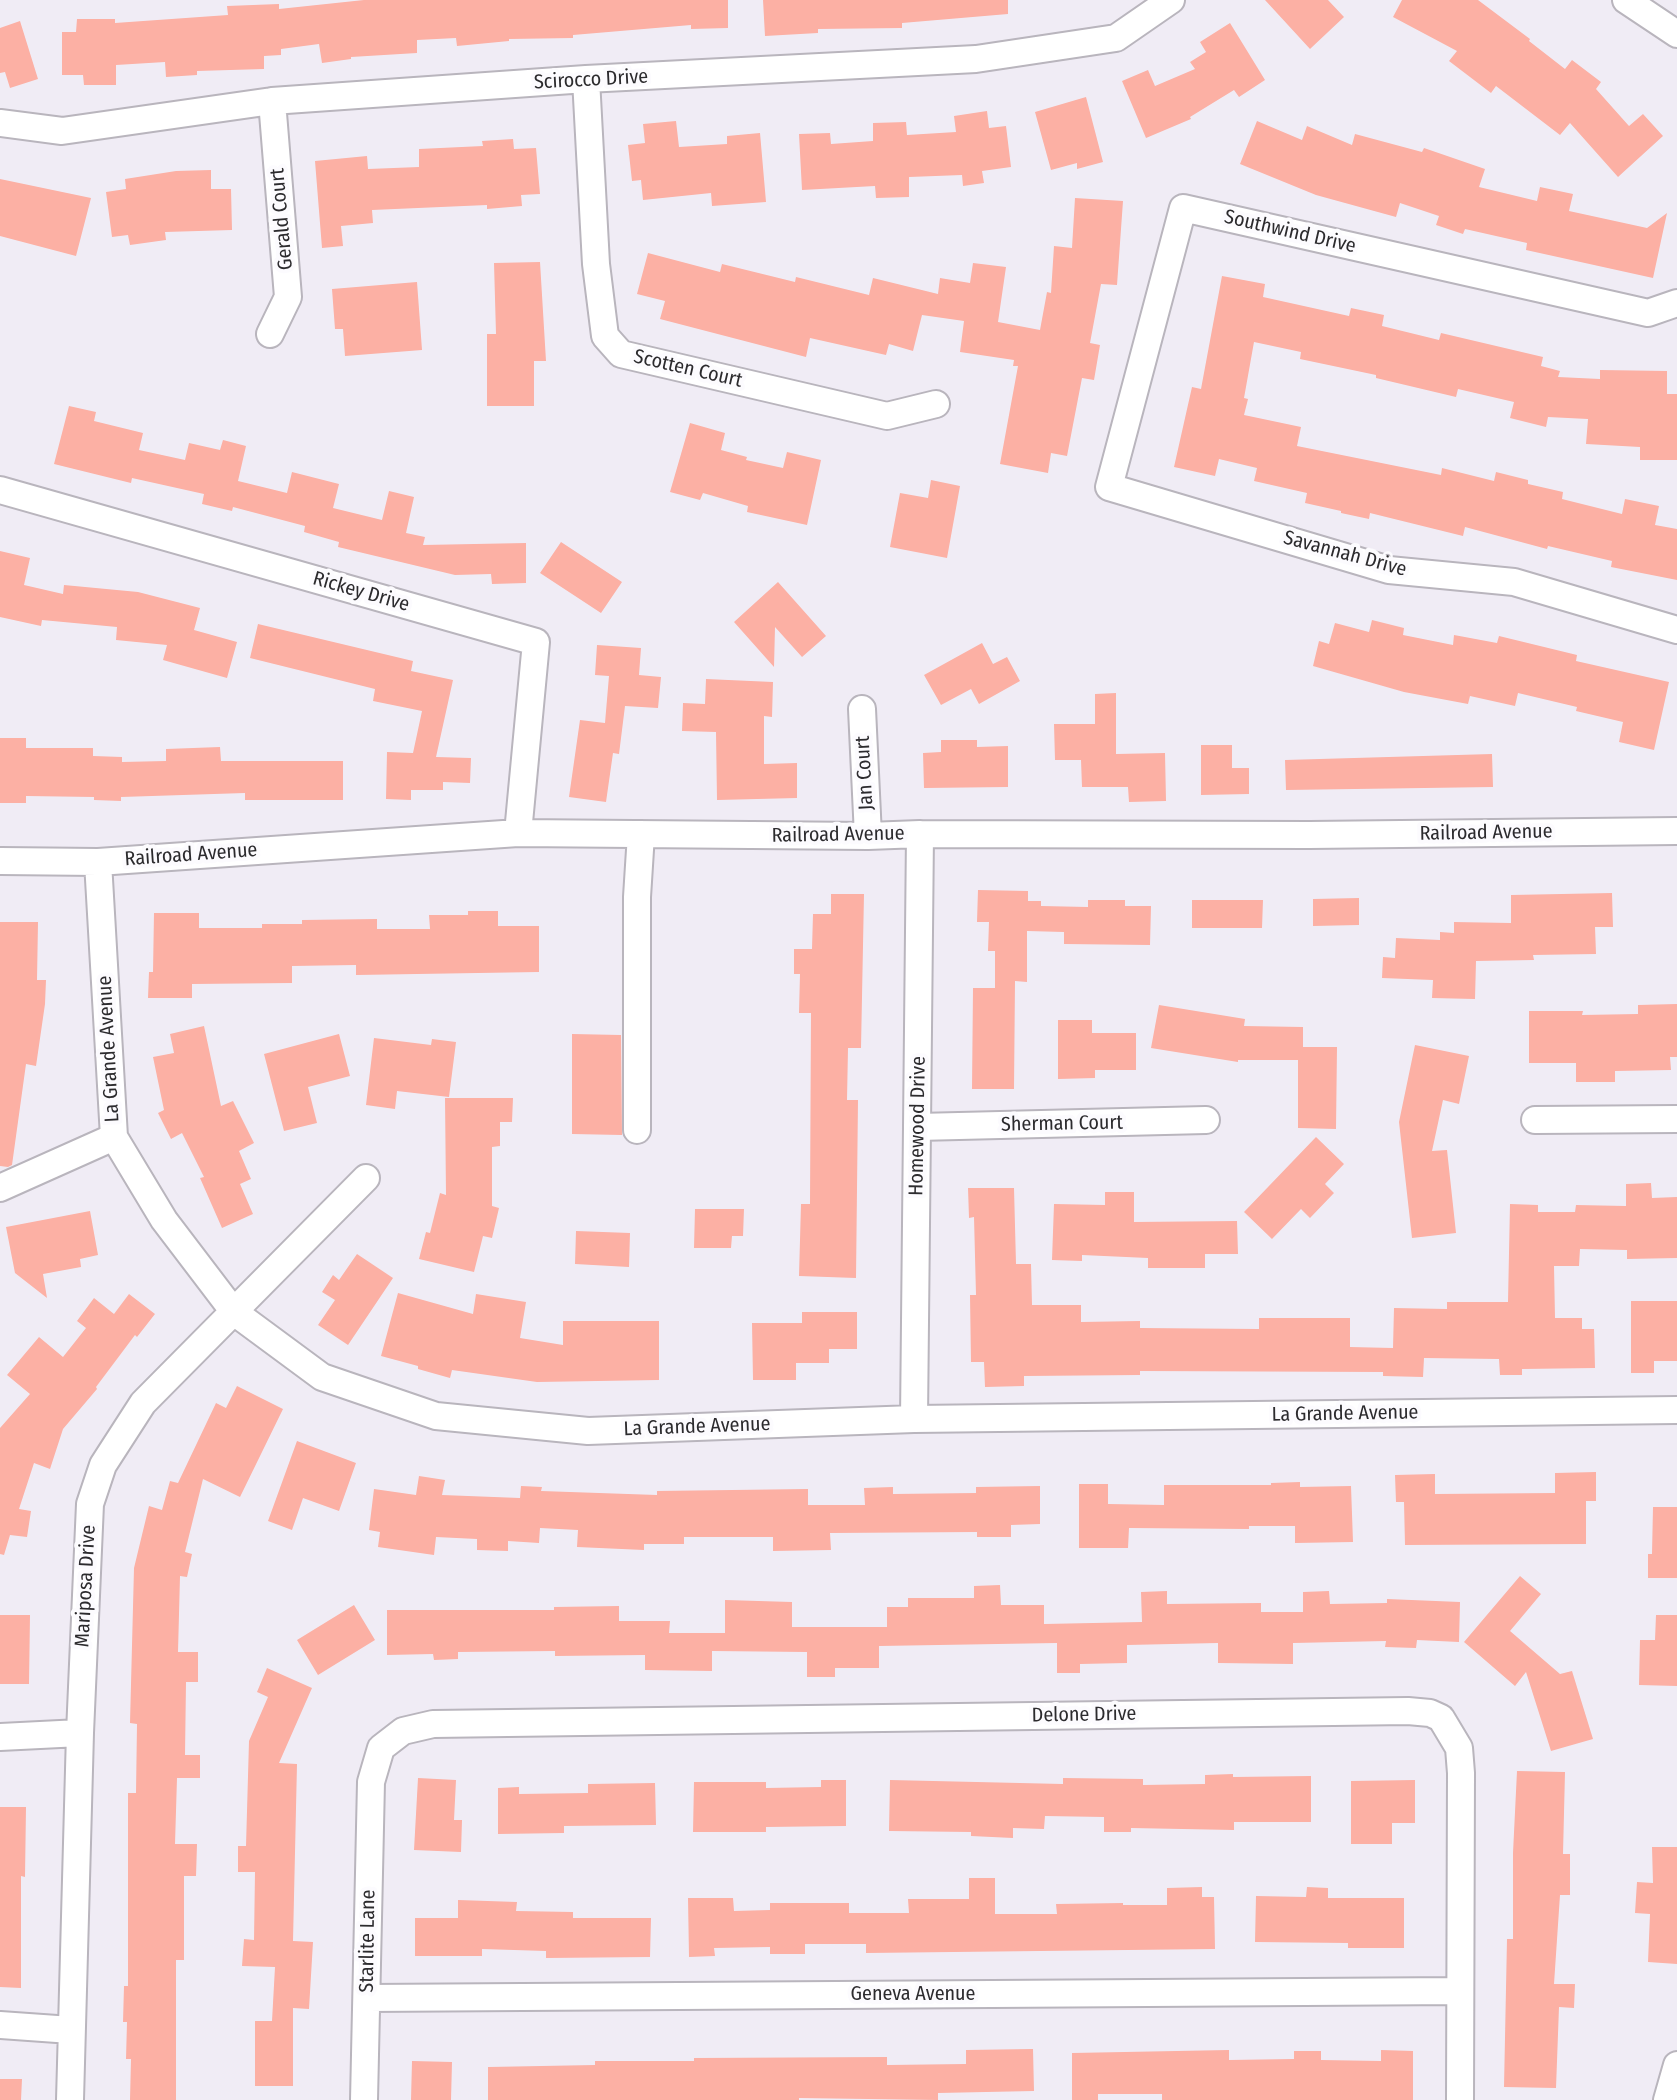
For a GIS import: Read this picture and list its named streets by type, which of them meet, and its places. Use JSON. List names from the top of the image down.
{
  "streets": {
    "street": [
      "Scirocco Drive",
      "Gerald Court",
      "Southwind Drive",
      "Scotten Court",
      "Savannah Drive",
      "Rickey Drive",
      "Jan Court",
      "Railroad Avenue",
      "La Grande Avenue",
      "Sherman Court",
      "Homewood Drive",
      "Mariposa Drive",
      "Delone Drive",
      "Starlite Lane",
      "Geneva Avenue"
    ]
  },
  "crossings": [
    ["Scirocco Drive", "Gerald Court"],
    ["Scirocco Drive", "Scotten Court"],
    ["Southwind Drive", "Savannah Drive"],
    ["Rickey Drive", "Railroad Avenue"],
    ["Jan Court", "Railroad Avenue"],
    ["Railroad Avenue", "La Grande Avenue"],
    ["Railroad Avenue", "Homewood Drive"],
    ["La Grande Avenue", "Homewood Drive"],
    ["La Grande Avenue", "Mariposa Drive"],
    ["Sherman Court", "Homewood Drive"],
    ["Delone Drive", "Starlite Lane"],
    ["Delone Drive", "Geneva Avenue"],
    ["Starlite Lane", "Geneva Avenue"]
  ]
}
